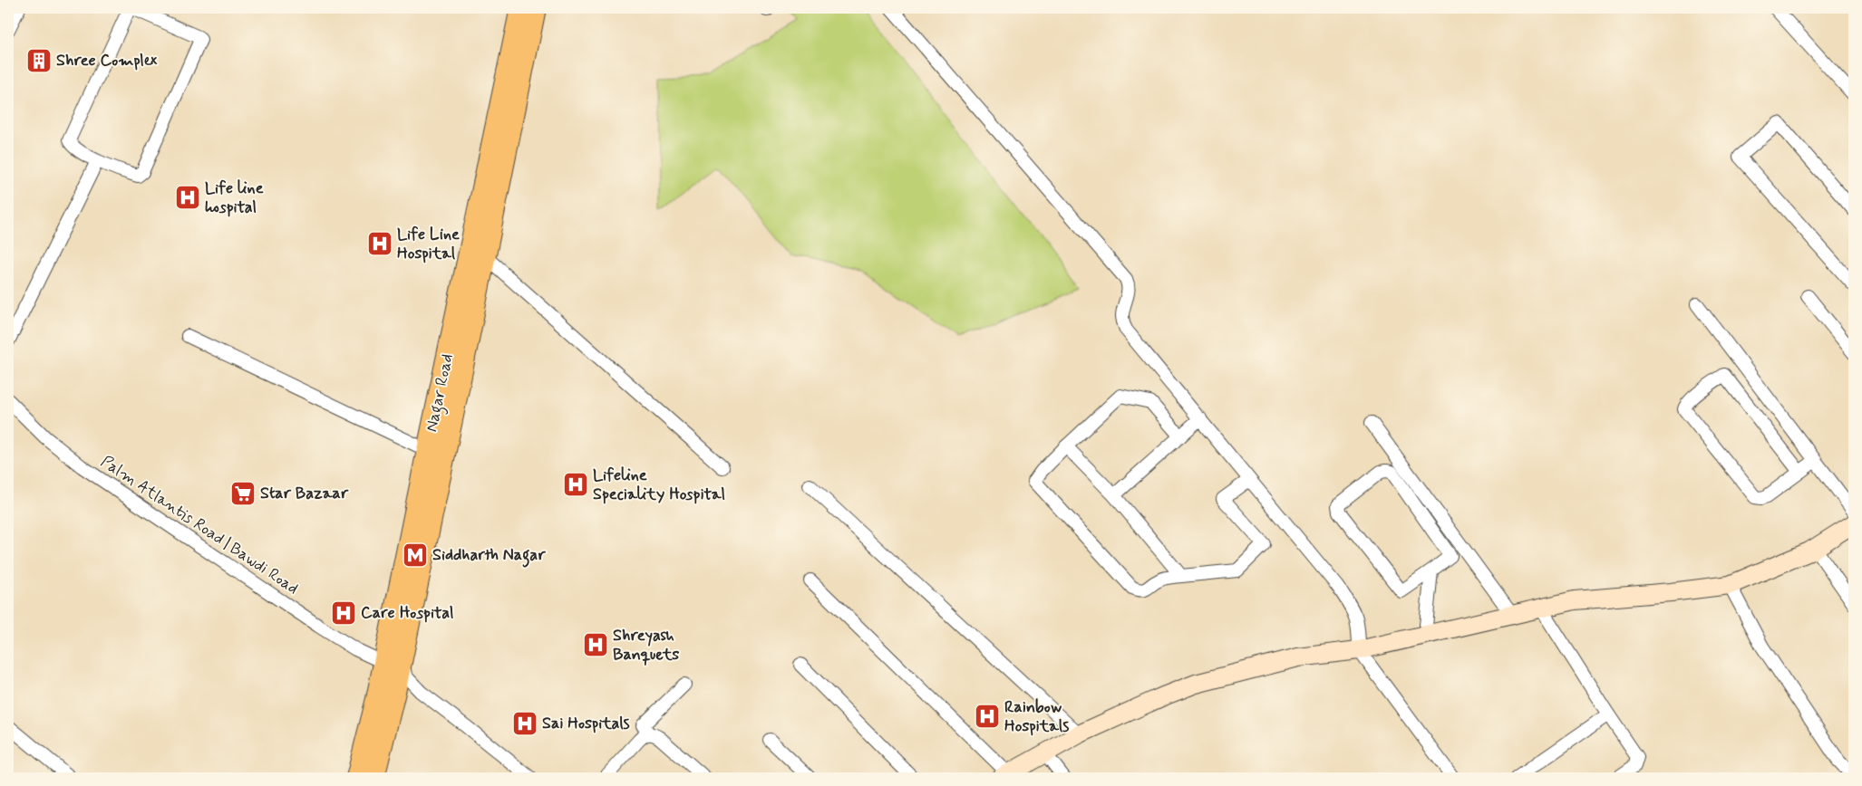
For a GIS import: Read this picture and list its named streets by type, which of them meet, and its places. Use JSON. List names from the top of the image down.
{
  "streets": {
    "highway": ["Nagar Road"],
    "street": ["Palm Atlantis Road | Bawdi Road"]
  },
  "crossings": [
    ["Nagar Road", "Palm Atlantis Road | Bawdi Road"]
  ],
  "places": {
    "building": ["Shree Complex"],
    "hospital": [
      "Life line hospital",
      "Life Line Hospital",
      "Lifeline Speciality Hospital",
      "Care Hospital",
      "Shreyash Banquets",
      "Rainbow Hospitals",
      "Sai Hospitals"
    ],
    "supermarket": ["Star Bazaar"],
    "metro station": ["Siddharth Nagar"]
  }
}
